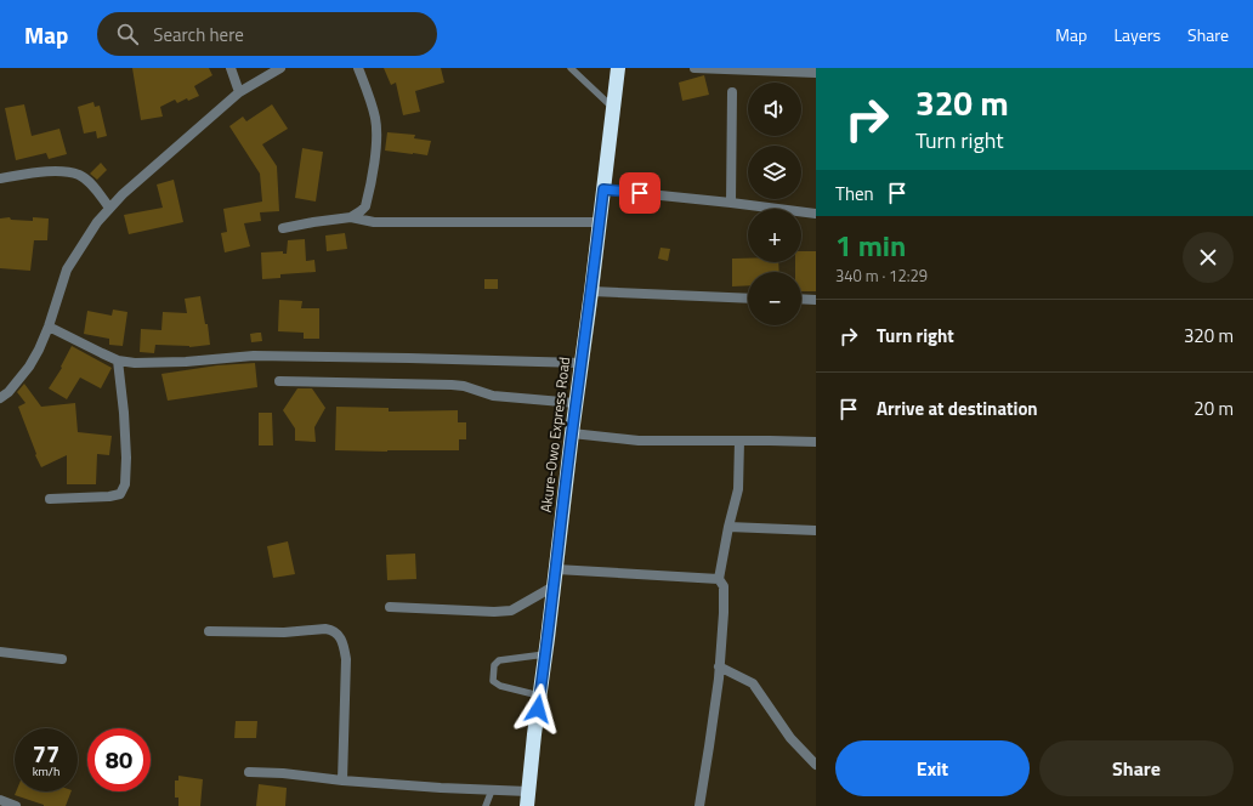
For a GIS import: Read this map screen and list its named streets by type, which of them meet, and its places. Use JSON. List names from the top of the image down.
{
  "streets": {
    "highway": ["Akure-Owo Express Road"]
  },
  "page": {
    "header": "Map",
    "search": "Search here",
    "nav": ["Map", "Layers", "Share"],
    "turn": ["320 m", "Turn right"],
    "map_buttons": ["+", "−"],
    "then": "Then",
    "heading": ["1 min", "340 m · 12:29"],
    "list": [
      {
        "name": "Turn right",
        "value": "320 m"
      },
      {
        "name": "Arrive at destination",
        "value": "20 m"
      }
    ],
    "speed": "77 km/h",
    "limit": "80",
    "buttons": ["Exit", "Share"]
  }
}
